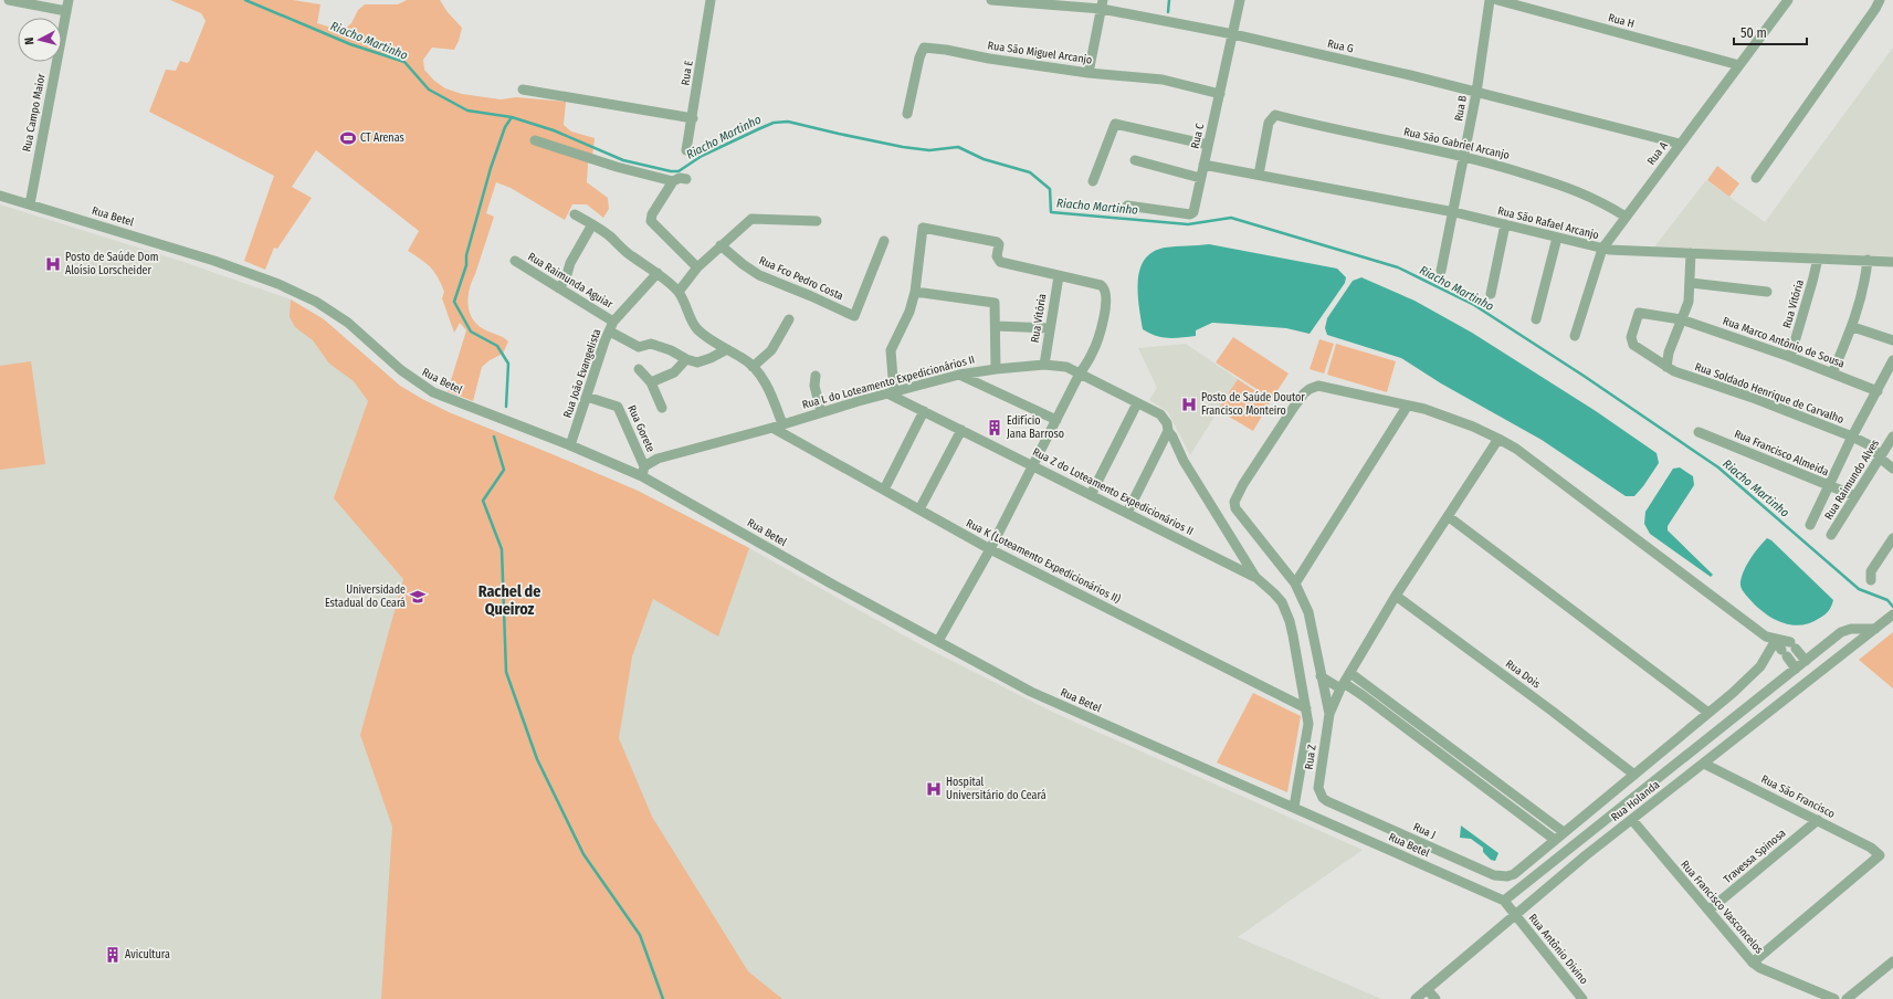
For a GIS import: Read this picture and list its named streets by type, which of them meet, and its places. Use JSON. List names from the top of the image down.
{
  "streets": {
    "street": [
      "Rua H",
      "Rua G",
      "Rua São Miguel Arcanjo",
      "Rua E",
      "Rua B",
      "Rua Campo Maior",
      "Rua C",
      "Rua São Gabriel Arcanjo",
      "Rua A",
      "Rua Betel",
      "Rua São Rafael Arcanjo",
      "Rua Fco Pedro Costa",
      "Rua Raimunda Aguiar",
      "Rua Vitória",
      "Rua Marco Antônio de Sousa",
      "Rua João Evangelista",
      "Rua L do Loteamento Expedicionários II",
      "Rua Soldado Henrique de Carvalho",
      "Rua Gorete",
      "Rua Francisco Almeida",
      "Rua Raimundo Alves",
      "Rua Z do Loteamento Expedicionários II",
      "Rua K (Loteamento Expedicionários II)",
      "Rua Dois",
      "Rua Z",
      "Rua São Francisco",
      "Rua Holanda",
      "Rua J",
      "Travessa Spinosa",
      "Rua Francisco Vasconcelos",
      "Rua Antônio Divino"
    ]
  },
  "crossings": [
    ["Rua H", "Rua A"],
    ["Rua G", "Rua B"],
    ["Rua G", "Rua C"],
    ["Rua G", "Rua A"],
    ["Rua São Miguel Arcanjo", "Rua C"],
    ["Rua B", "Rua São Gabriel Arcanjo"],
    ["Rua B", "Rua São Rafael Arcanjo"],
    ["Rua Campo Maior", "Rua Betel"],
    ["Rua C", "Rua São Rafael Arcanjo"],
    ["Rua São Gabriel Arcanjo", "Rua A"],
    ["Rua São Gabriel Arcanjo", "Rua São Rafael Arcanjo"],
    ["Rua A", "Rua São Rafael Arcanjo"],
    ["Rua Betel", "Rua João Evangelista"],
    ["Rua Betel", "Rua L do Loteamento Expedicionários II"],
    ["Rua Betel", "Rua Gorete"],
    ["Rua Betel", "Rua Holanda"],
    ["Rua Betel", "Rua Antônio Divino"],
    ["Rua São Rafael Arcanjo", "Rua Vitória"],
    ["Rua Raimunda Aguiar", "Rua João Evangelista"],
    ["Rua Vitória", "Rua Marco Antônio de Sousa"],
    ["Rua Vitória", "Rua L do Loteamento Expedicionários II"],
    ["Rua Marco Antônio de Sousa", "Rua Soldado Henrique de Carvalho"],
    ["Rua João Evangelista", "Rua Gorete"],
    ["Rua L do Loteamento Expedicionários II", "Rua Gorete"],
    ["Rua L do Loteamento Expedicionários II", "Rua Z do Loteamento Expedicionários II"],
    ["Rua L do Loteamento Expedicionários II", "Rua K (Loteamento Expedicionários II)"],
    ["Rua Soldado Henrique de Carvalho", "Rua Raimundo Alves"],
    ["Rua Francisco Almeida", "Rua Raimundo Alves"],
    ["Rua Dois", "Rua Holanda"],
    ["Rua Z", "Rua J"],
    ["Rua São Francisco", "Rua Holanda"],
    ["Rua São Francisco", "Travessa Spinosa"],
    ["Rua São Francisco", "Rua Francisco Vasconcelos"],
    ["Rua Holanda", "Rua J"],
    ["Rua Holanda", "Rua Francisco Vasconcelos"],
    ["Rua Holanda", "Rua Antônio Divino"],
    ["Travessa Spinosa", "Rua Francisco Vasconcelos"]
  ],
  "districts": ["Rachel de Queiroz"],
  "water": ["Riacho Martinho"],
  "places": {
    "sports": ["CT Arenas"],
    "hospital": ["Posto de Saúde Dom Aloísio Lorscheider", "Posto de Saúde Doutor Francisco Monteiro", "Hospital Universitário do Ceará"],
    "building": ["Edifício Jana Barroso", "Avicultura"],
    "school or university": ["Universidade Estadual do Ceará"]
  },
  "scale_bar": "50 m",
  "north": "left"
}
